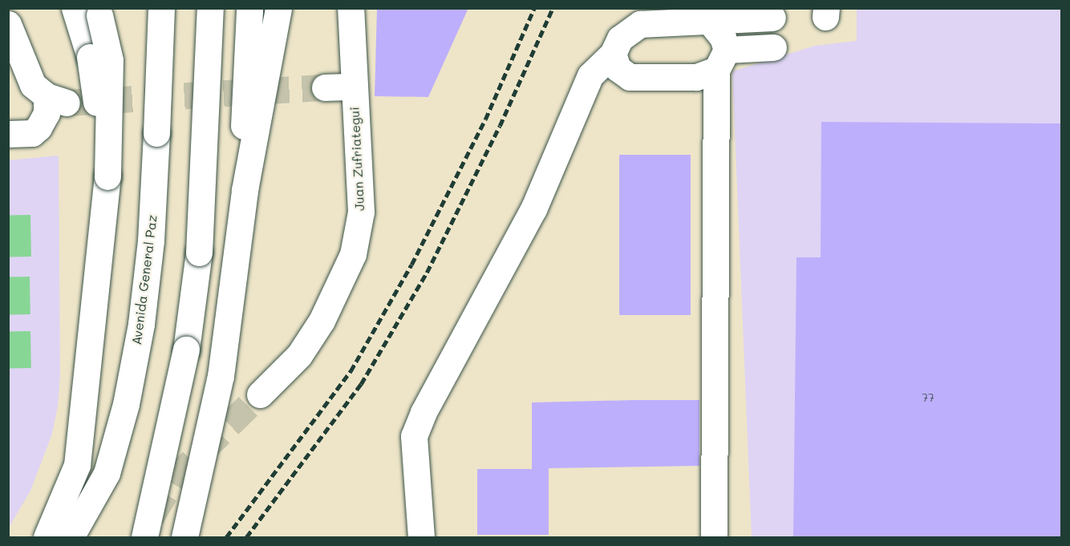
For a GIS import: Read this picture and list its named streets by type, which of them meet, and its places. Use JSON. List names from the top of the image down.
{
  "streets": {
    "main road": ["Juan Zufriategui", "Avenida General Paz"]
  },
  "house_numbers": ["77"]
}
